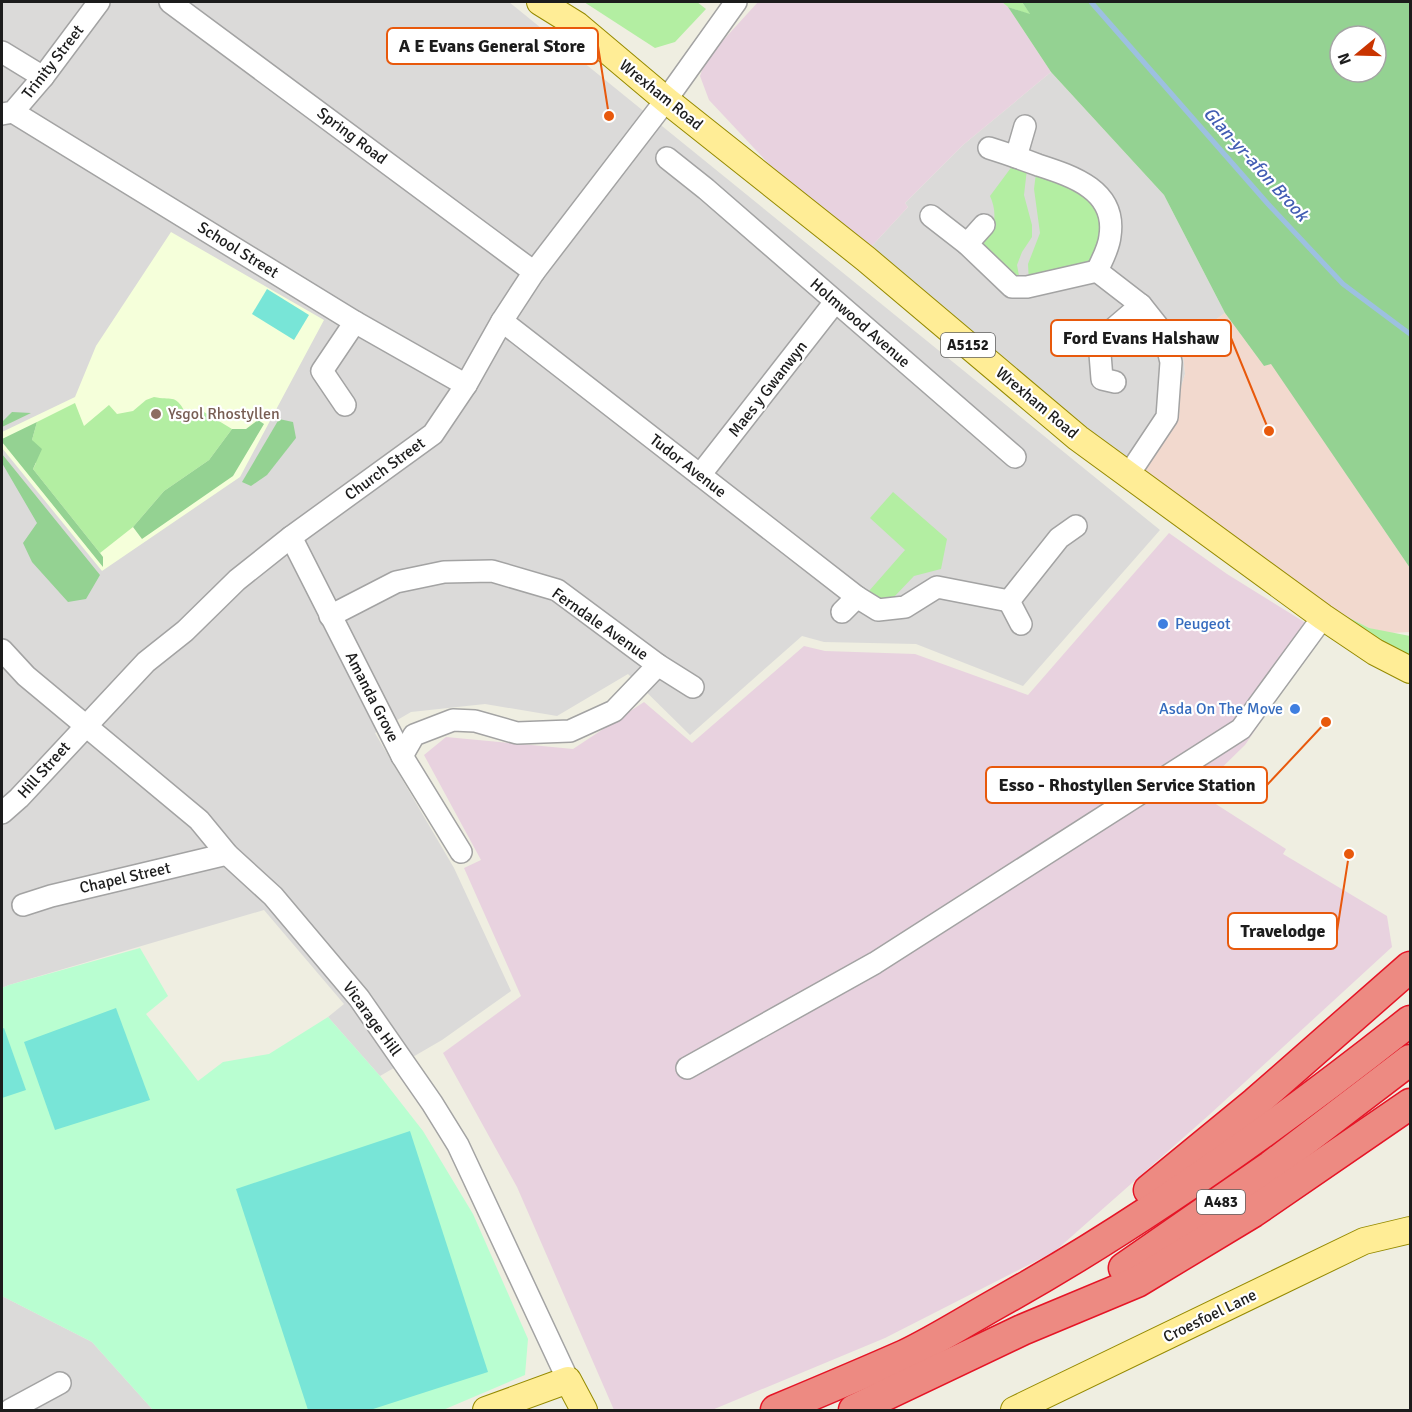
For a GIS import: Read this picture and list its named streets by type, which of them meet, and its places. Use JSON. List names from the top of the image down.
{
  "streets": {
    "highway": ["A483"],
    "main road": ["Wrexham Road", "A5152", "Croesfoel Lane"],
    "street": [
      "Trinity Street",
      "Spring Road",
      "School Street",
      "Holmwood Avenue",
      "Maes y Gwanwyn",
      "Tudor Avenue",
      "Church Street",
      "Ferndale Avenue",
      "Amanda Grove",
      "Hill Street",
      "Chapel Street",
      "Vicarage Hill"
    ]
  },
  "crossings": [
    ["Trinity Street", "School Street"],
    ["Wrexham Road", "Church Street"],
    ["Spring Road", "Church Street"],
    ["School Street", "Church Street"],
    ["Holmwood Avenue", "Maes y Gwanwyn"],
    ["Maes y Gwanwyn", "Tudor Avenue"],
    ["Tudor Avenue", "Church Street"],
    ["Church Street", "Amanda Grove"],
    ["Church Street", "Hill Street"],
    ["Church Street", "Vicarage Hill"],
    ["Ferndale Avenue", "Amanda Grove"],
    ["Hill Street", "Vicarage Hill"],
    ["Chapel Street", "Vicarage Hill"]
  ],
  "water": ["Glan-yr-afon Brook"],
  "places": [
    "A E Evans General Store",
    "Ysgol Rhostyllen",
    "Ford Evans Halshaw",
    "Peugeot",
    "Asda On The Move",
    "Esso - Rhostyllen Service Station",
    "Travelodge"
  ],
  "north": "left"
}
